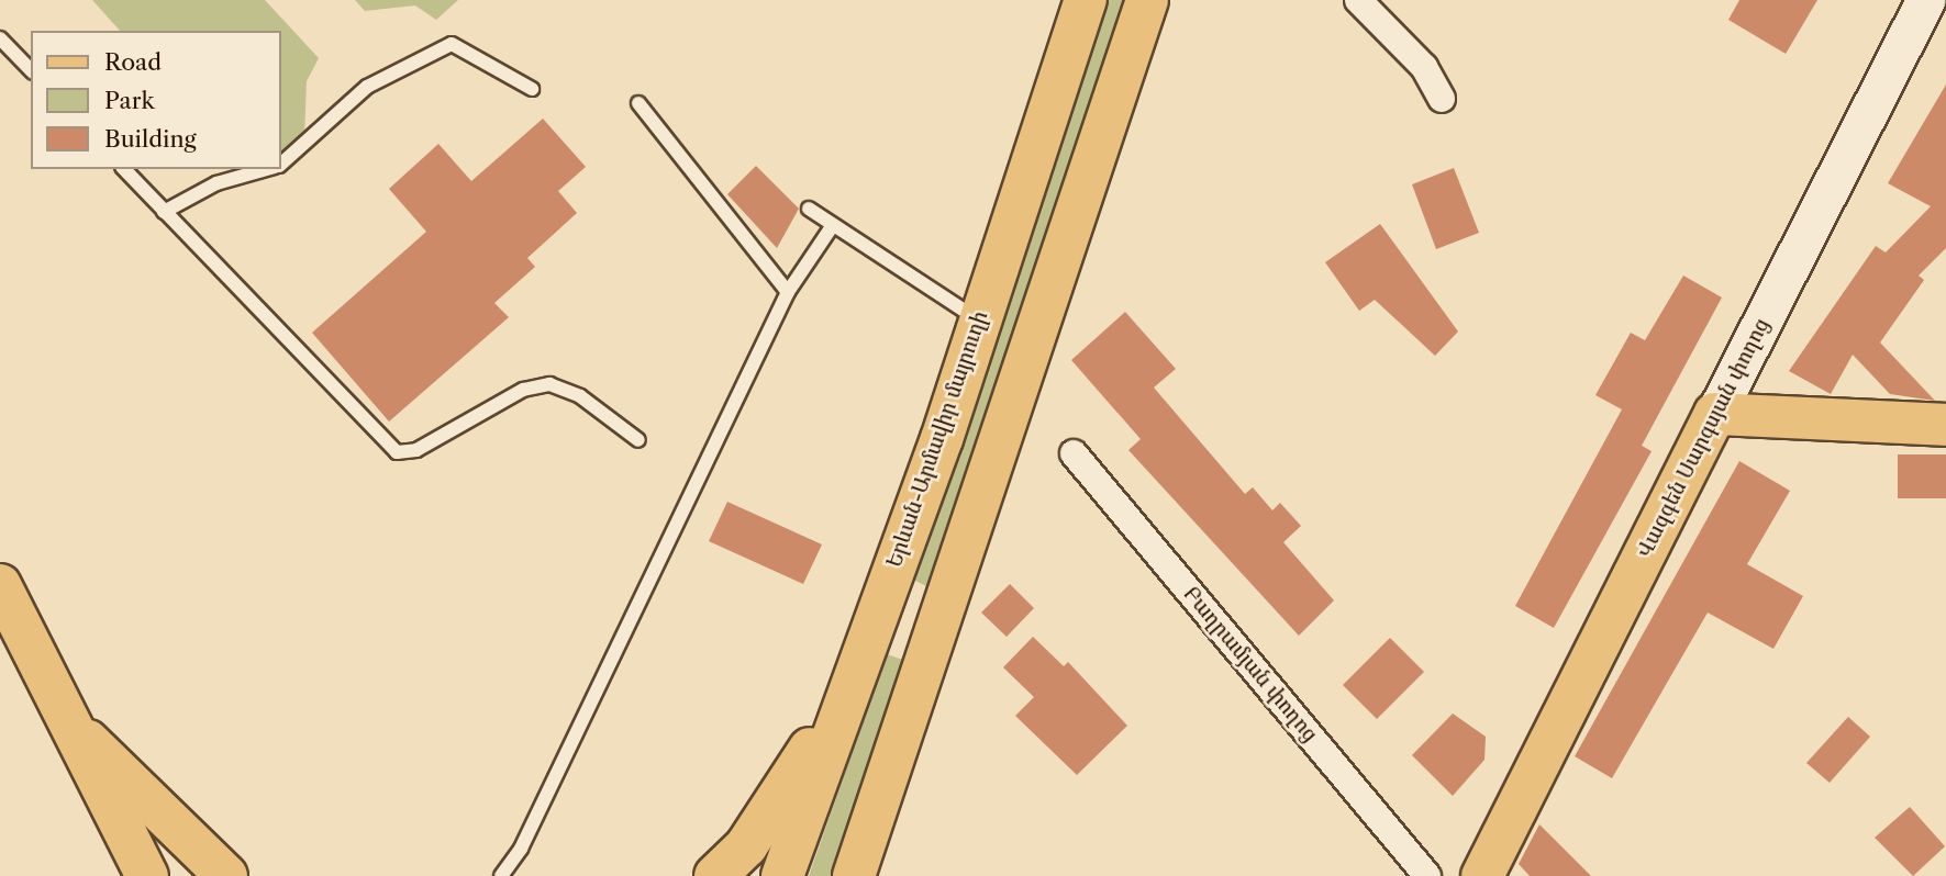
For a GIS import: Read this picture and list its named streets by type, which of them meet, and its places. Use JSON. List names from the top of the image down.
{
  "streets": {
    "main road": ["Վազգեն Սարգսյան փողոց", "Երևան-Արմավիր մայրուղի"],
    "street": ["Բաղրամյան փողոց"]
  },
  "legend": ["Road", "Park", "Building"]
}
